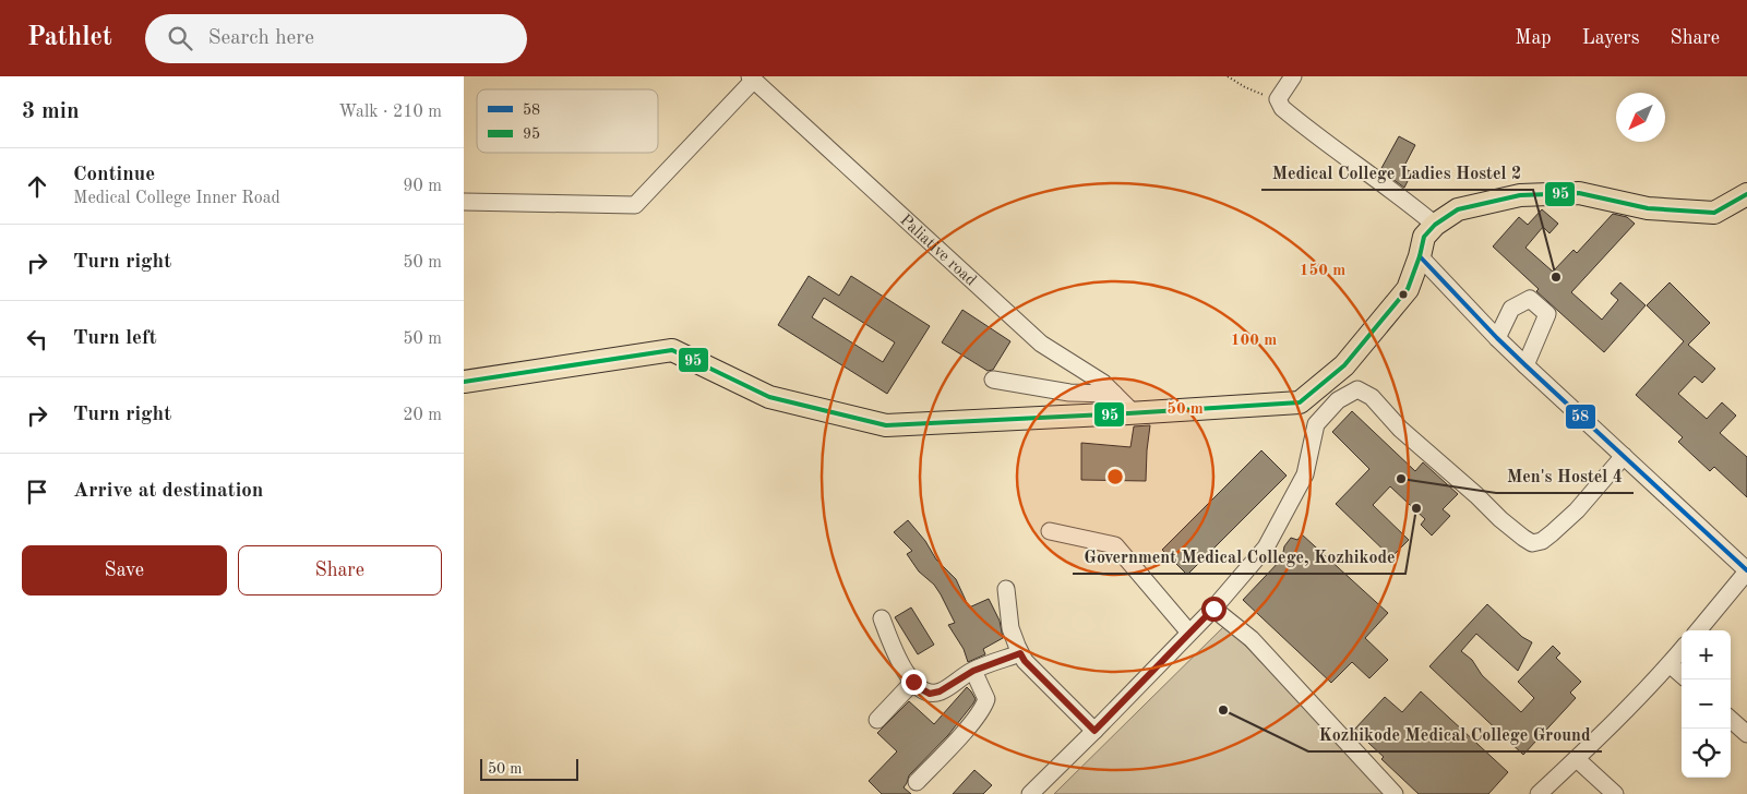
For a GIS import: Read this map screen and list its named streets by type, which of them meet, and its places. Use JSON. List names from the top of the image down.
{
  "streets": {
    "street": ["Paliative road"]
  },
  "places": [
    "Medical College Ladies Hostel 2",
    "Men's Hostel 4",
    "Government Medical College, Kozhikode",
    "Kozhikode Medical College Ground"
  ],
  "lines": ["transit line 95", "transit line 58"],
  "legend": ["58", "95"],
  "scale_bar": "50 m",
  "north": "bottom left",
  "page": {
    "header": "Pathlet",
    "search": "Search here",
    "nav": ["Map", "Layers", "Share"],
    "heading": ["3 min", "Walk · 210 m"],
    "list": [
      ["Continue", "Medical College Inner Road", "90 m"],
      ["Turn right", "50 m"],
      ["Turn left", "50 m"],
      ["Turn right", "20 m"],
      "Arrive at destination"
    ],
    "buttons": ["Save", "Share"],
    "map_buttons": ["+", "−"],
    "scale": "50 m"
  },
  "rings": ["150 m", "100 m", "50 m"]
}
